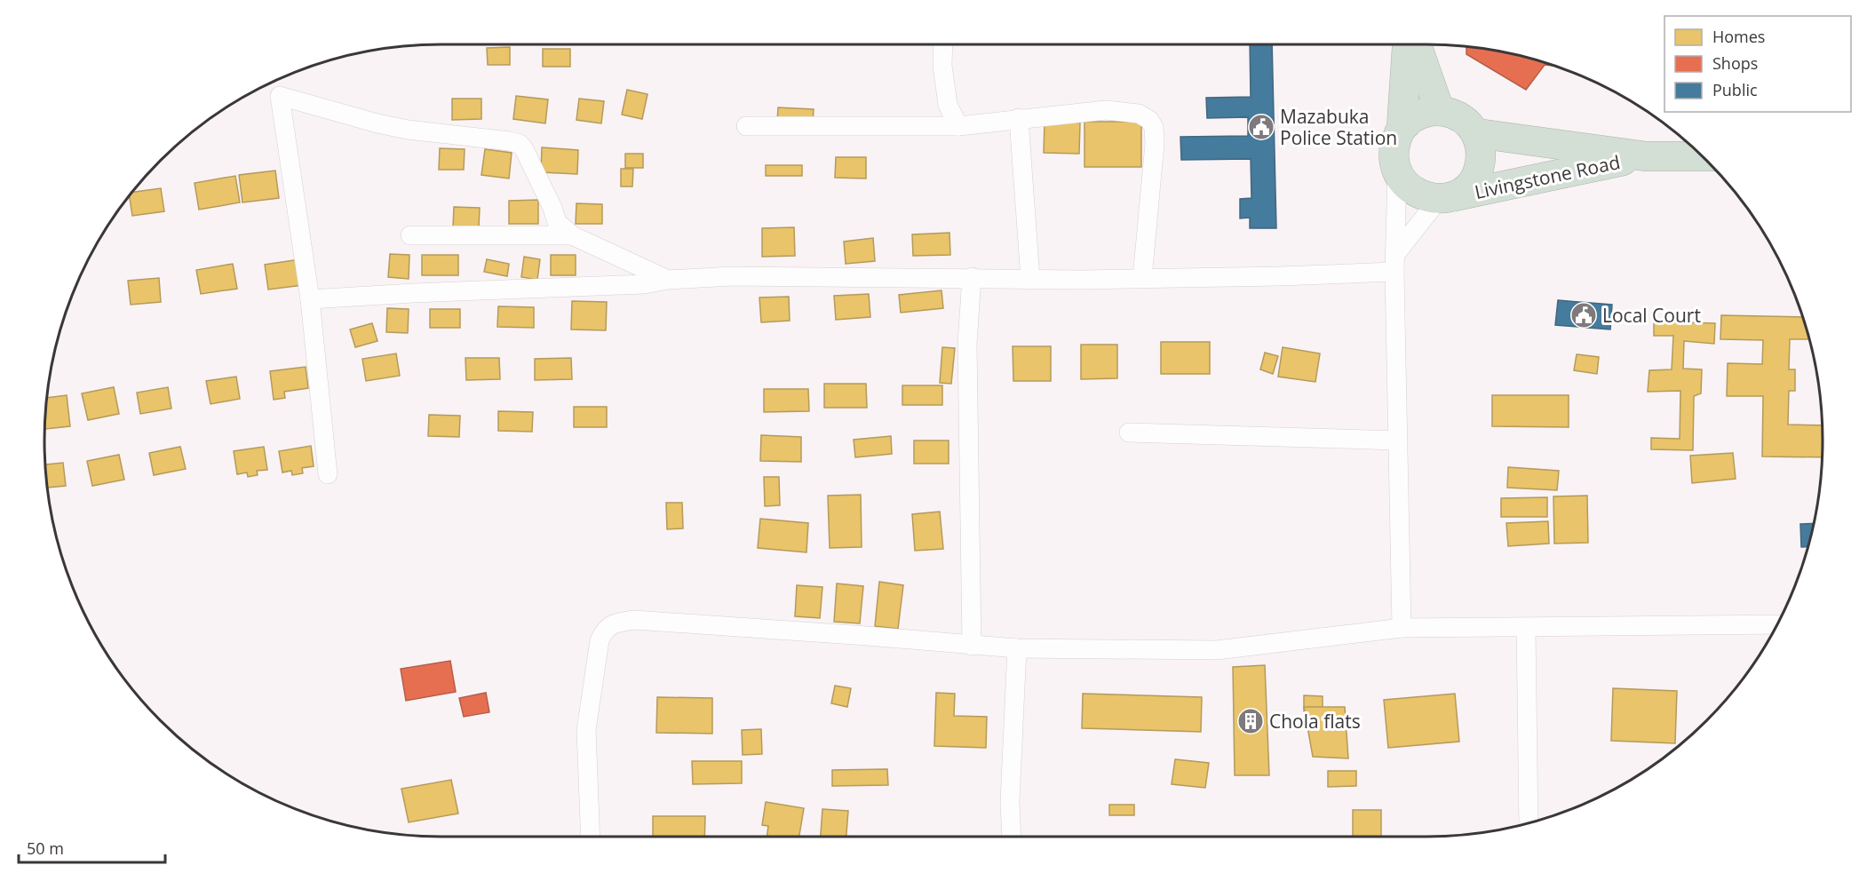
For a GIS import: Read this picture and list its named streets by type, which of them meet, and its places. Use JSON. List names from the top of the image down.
{
  "streets": {
    "highway": ["Livingstone Road"]
  },
  "places": {
    "public building": ["Mazabuka Police Station", "Local Court"],
    "building": ["Chola flats"]
  },
  "legend": ["Homes", "Shops", "Public"],
  "scale_bar": "50 m"
}
